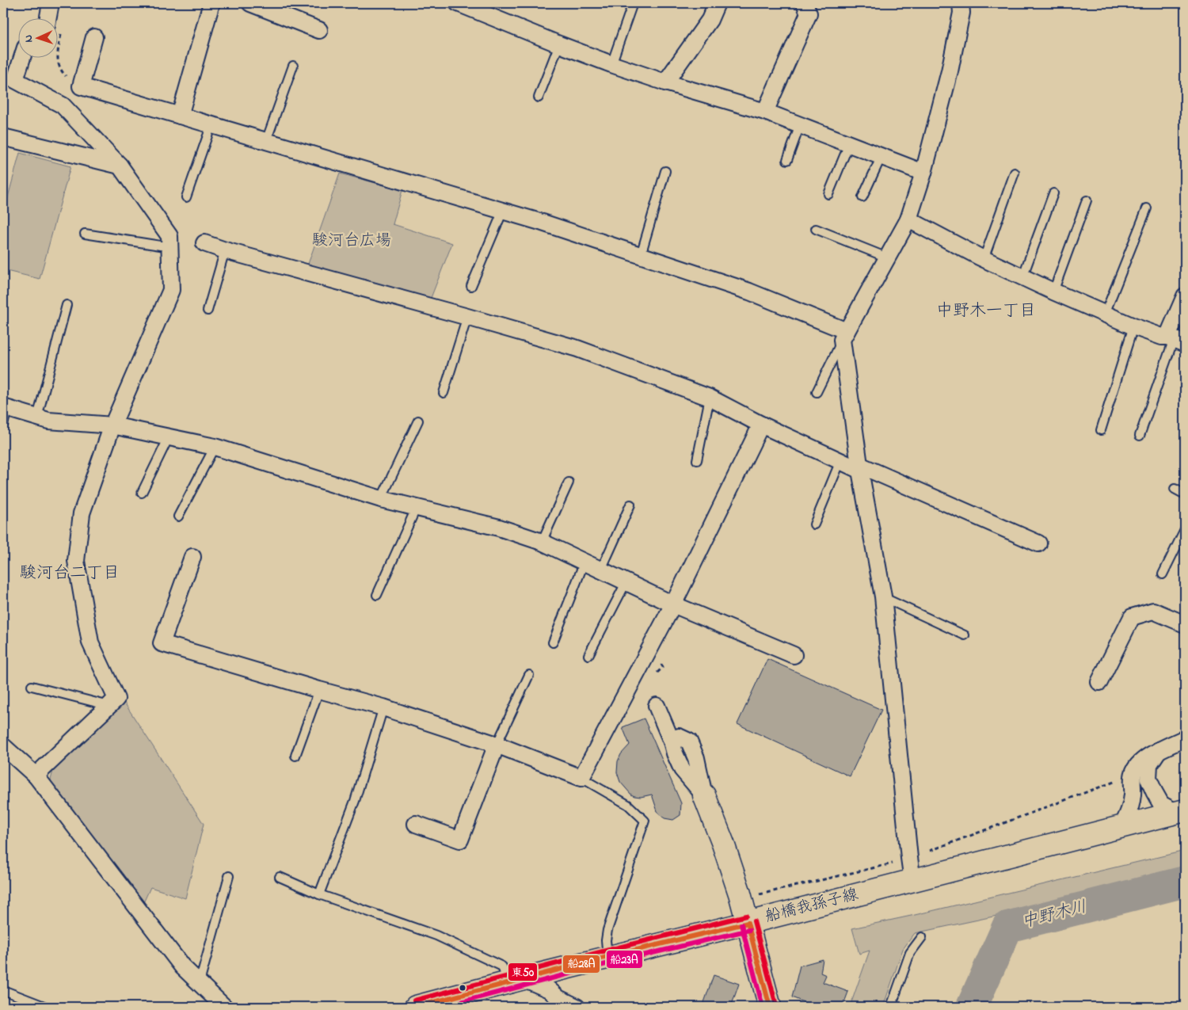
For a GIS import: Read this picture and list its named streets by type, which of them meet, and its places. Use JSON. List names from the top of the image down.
{
  "streets": {
    "main road": ["船橋我孫子線"]
  },
  "districts": ["中野木一丁目", "駿河台二丁目"],
  "water": ["中野木川"],
  "parks": ["駿河台広場"],
  "lines": ["transit line 東50", "transit line 船28A", "transit line 船23A"],
  "north": "left"
}
